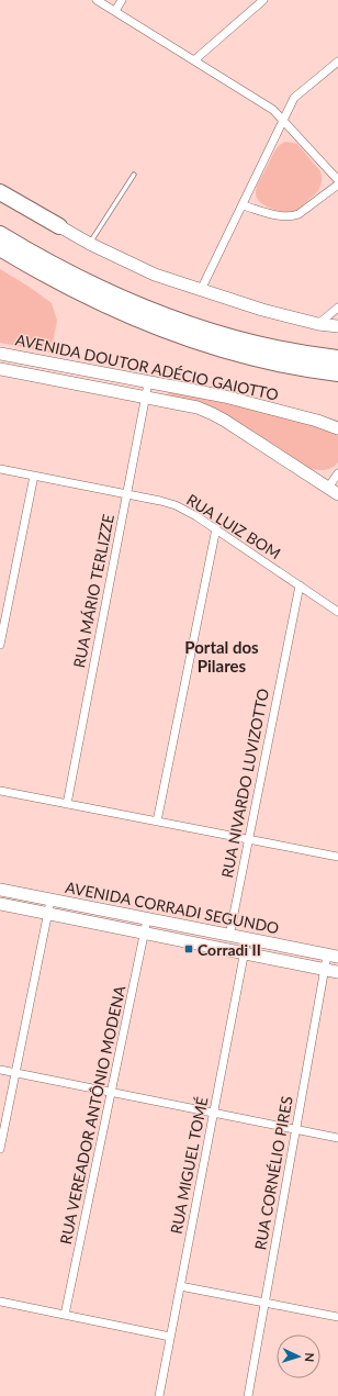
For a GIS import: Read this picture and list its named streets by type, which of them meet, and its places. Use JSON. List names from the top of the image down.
{
  "streets": {
    "street": [
      "AVENIDA DOUTOR ADÉCIO GAIOTTO",
      "RUA LUIZ BOM",
      "RUA MÁRIO TERLIZZE",
      "RUA NIVARDO LUVIZOTTO",
      "AVENIDA CORRADI SEGUNDO",
      "RUA VEREADOR ANTÔNIO MODENA",
      "RUA MIGUEL TOMÉ",
      "RUA CORNÉLIO PIRES"
    ]
  },
  "crossings": [
    ["AVENIDA DOUTOR ADÉCIO GAIOTTO", "RUA MÁRIO TERLIZZE"],
    ["RUA LUIZ BOM", "RUA MÁRIO TERLIZZE"],
    ["RUA LUIZ BOM", "RUA NIVARDO LUVIZOTTO"],
    ["RUA NIVARDO LUVIZOTTO", "AVENIDA CORRADI SEGUNDO"],
    ["AVENIDA CORRADI SEGUNDO", "RUA VEREADOR ANTÔNIO MODENA"],
    ["AVENIDA CORRADI SEGUNDO", "RUA MIGUEL TOMÉ"],
    ["AVENIDA CORRADI SEGUNDO", "RUA CORNÉLIO PIRES"]
  ],
  "districts": ["Portal dos Pilares"],
  "places": {
    "transit": ["Corradi II"]
  },
  "north": "right"
}
